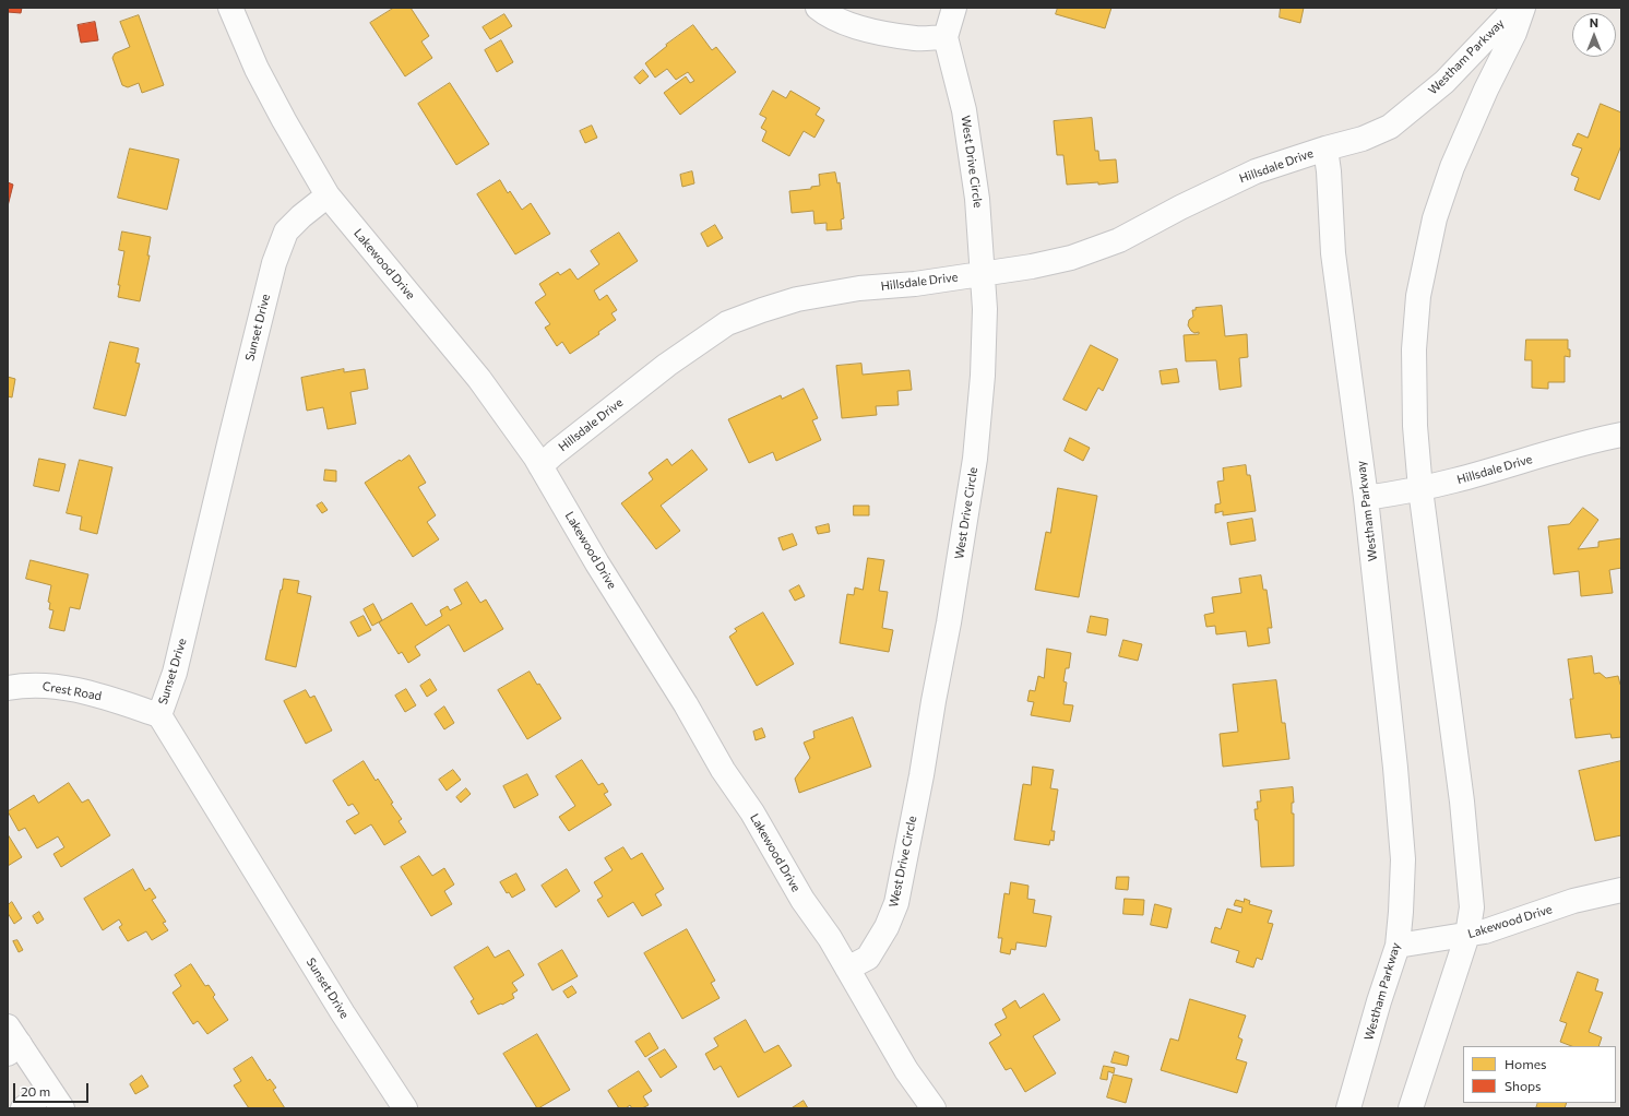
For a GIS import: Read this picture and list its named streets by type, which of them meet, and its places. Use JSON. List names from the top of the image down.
{
  "streets": {
    "street": [
      "Westham Parkway",
      "West Drive Circle",
      "Hillsdale Drive",
      "Lakewood Drive",
      "Sunset Drive",
      "Crest Road"
    ]
  },
  "crossings": [
    ["Westham Parkway", "Hillsdale Drive"],
    ["Westham Parkway", "Lakewood Drive"],
    ["West Drive Circle", "Hillsdale Drive"],
    ["West Drive Circle", "Lakewood Drive"],
    ["Hillsdale Drive", "Lakewood Drive"],
    ["Lakewood Drive", "Sunset Drive"],
    ["Sunset Drive", "Crest Road"]
  ],
  "legend": ["Homes", "Shops"],
  "scale_bar": "20 m",
  "north": "top"
}
